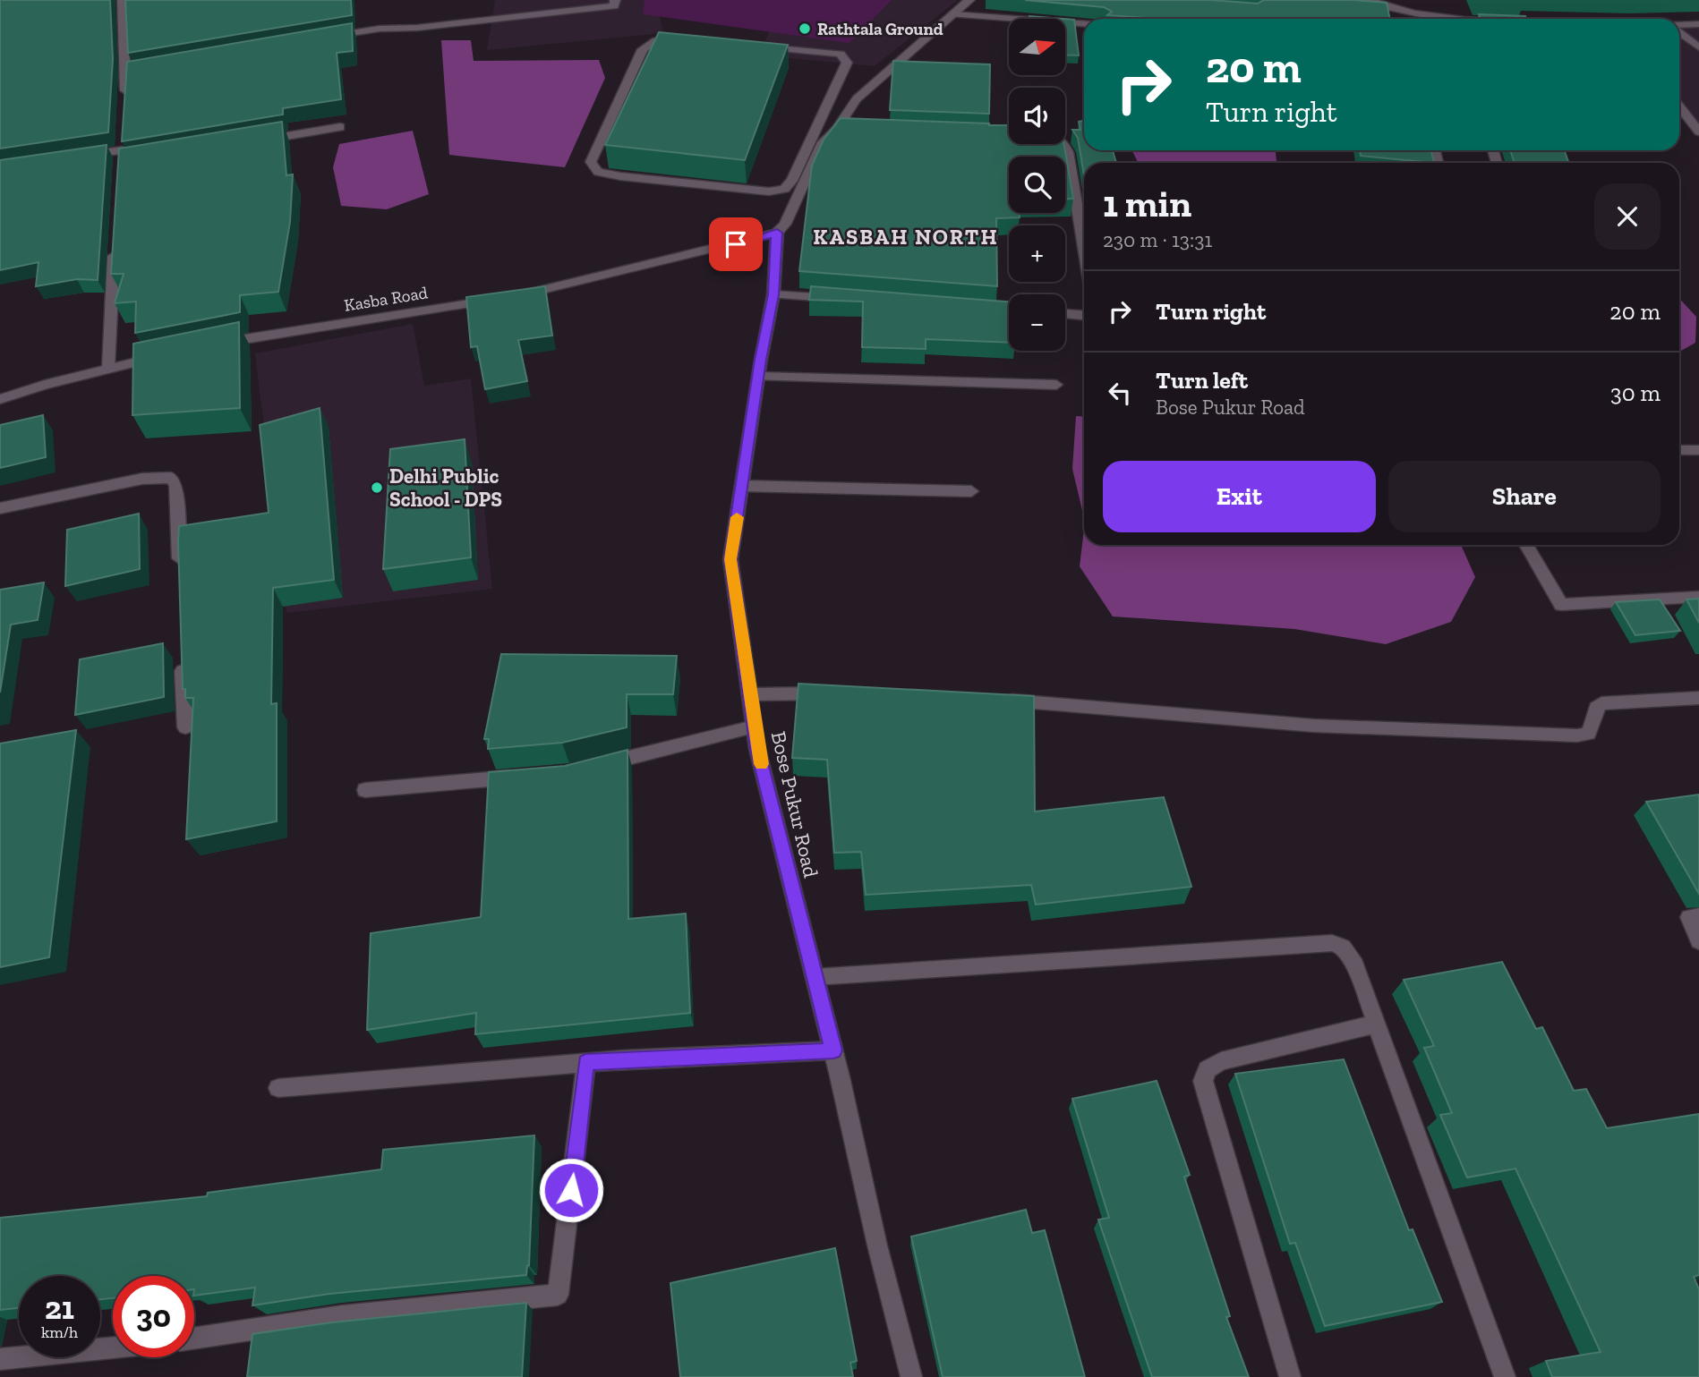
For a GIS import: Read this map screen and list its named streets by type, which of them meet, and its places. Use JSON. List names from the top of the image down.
{
  "streets": {
    "street": ["Kasba Road", "Bose Pukur Road"]
  },
  "crossings": [
    ["Kasba Road", "Bose Pukur Road"]
  ],
  "districts": ["KASBAH NORTH"],
  "places": ["Rathtala Ground", "Delhi Public School - DPS"],
  "north": "right",
  "page": {
    "map_buttons": ["+", "−"],
    "turn": ["20 m", "Turn right"],
    "heading": ["1 min", "230 m · 13:31"],
    "list": [
      {
        "name": "Turn right",
        "value": "20 m"
      },
      {
        "name": "Turn left",
        "note": "Bose Pukur Road",
        "value": "30 m"
      }
    ],
    "buttons": ["Exit", "Share"],
    "speed": "21 km/h",
    "limit": "30"
  }
}
